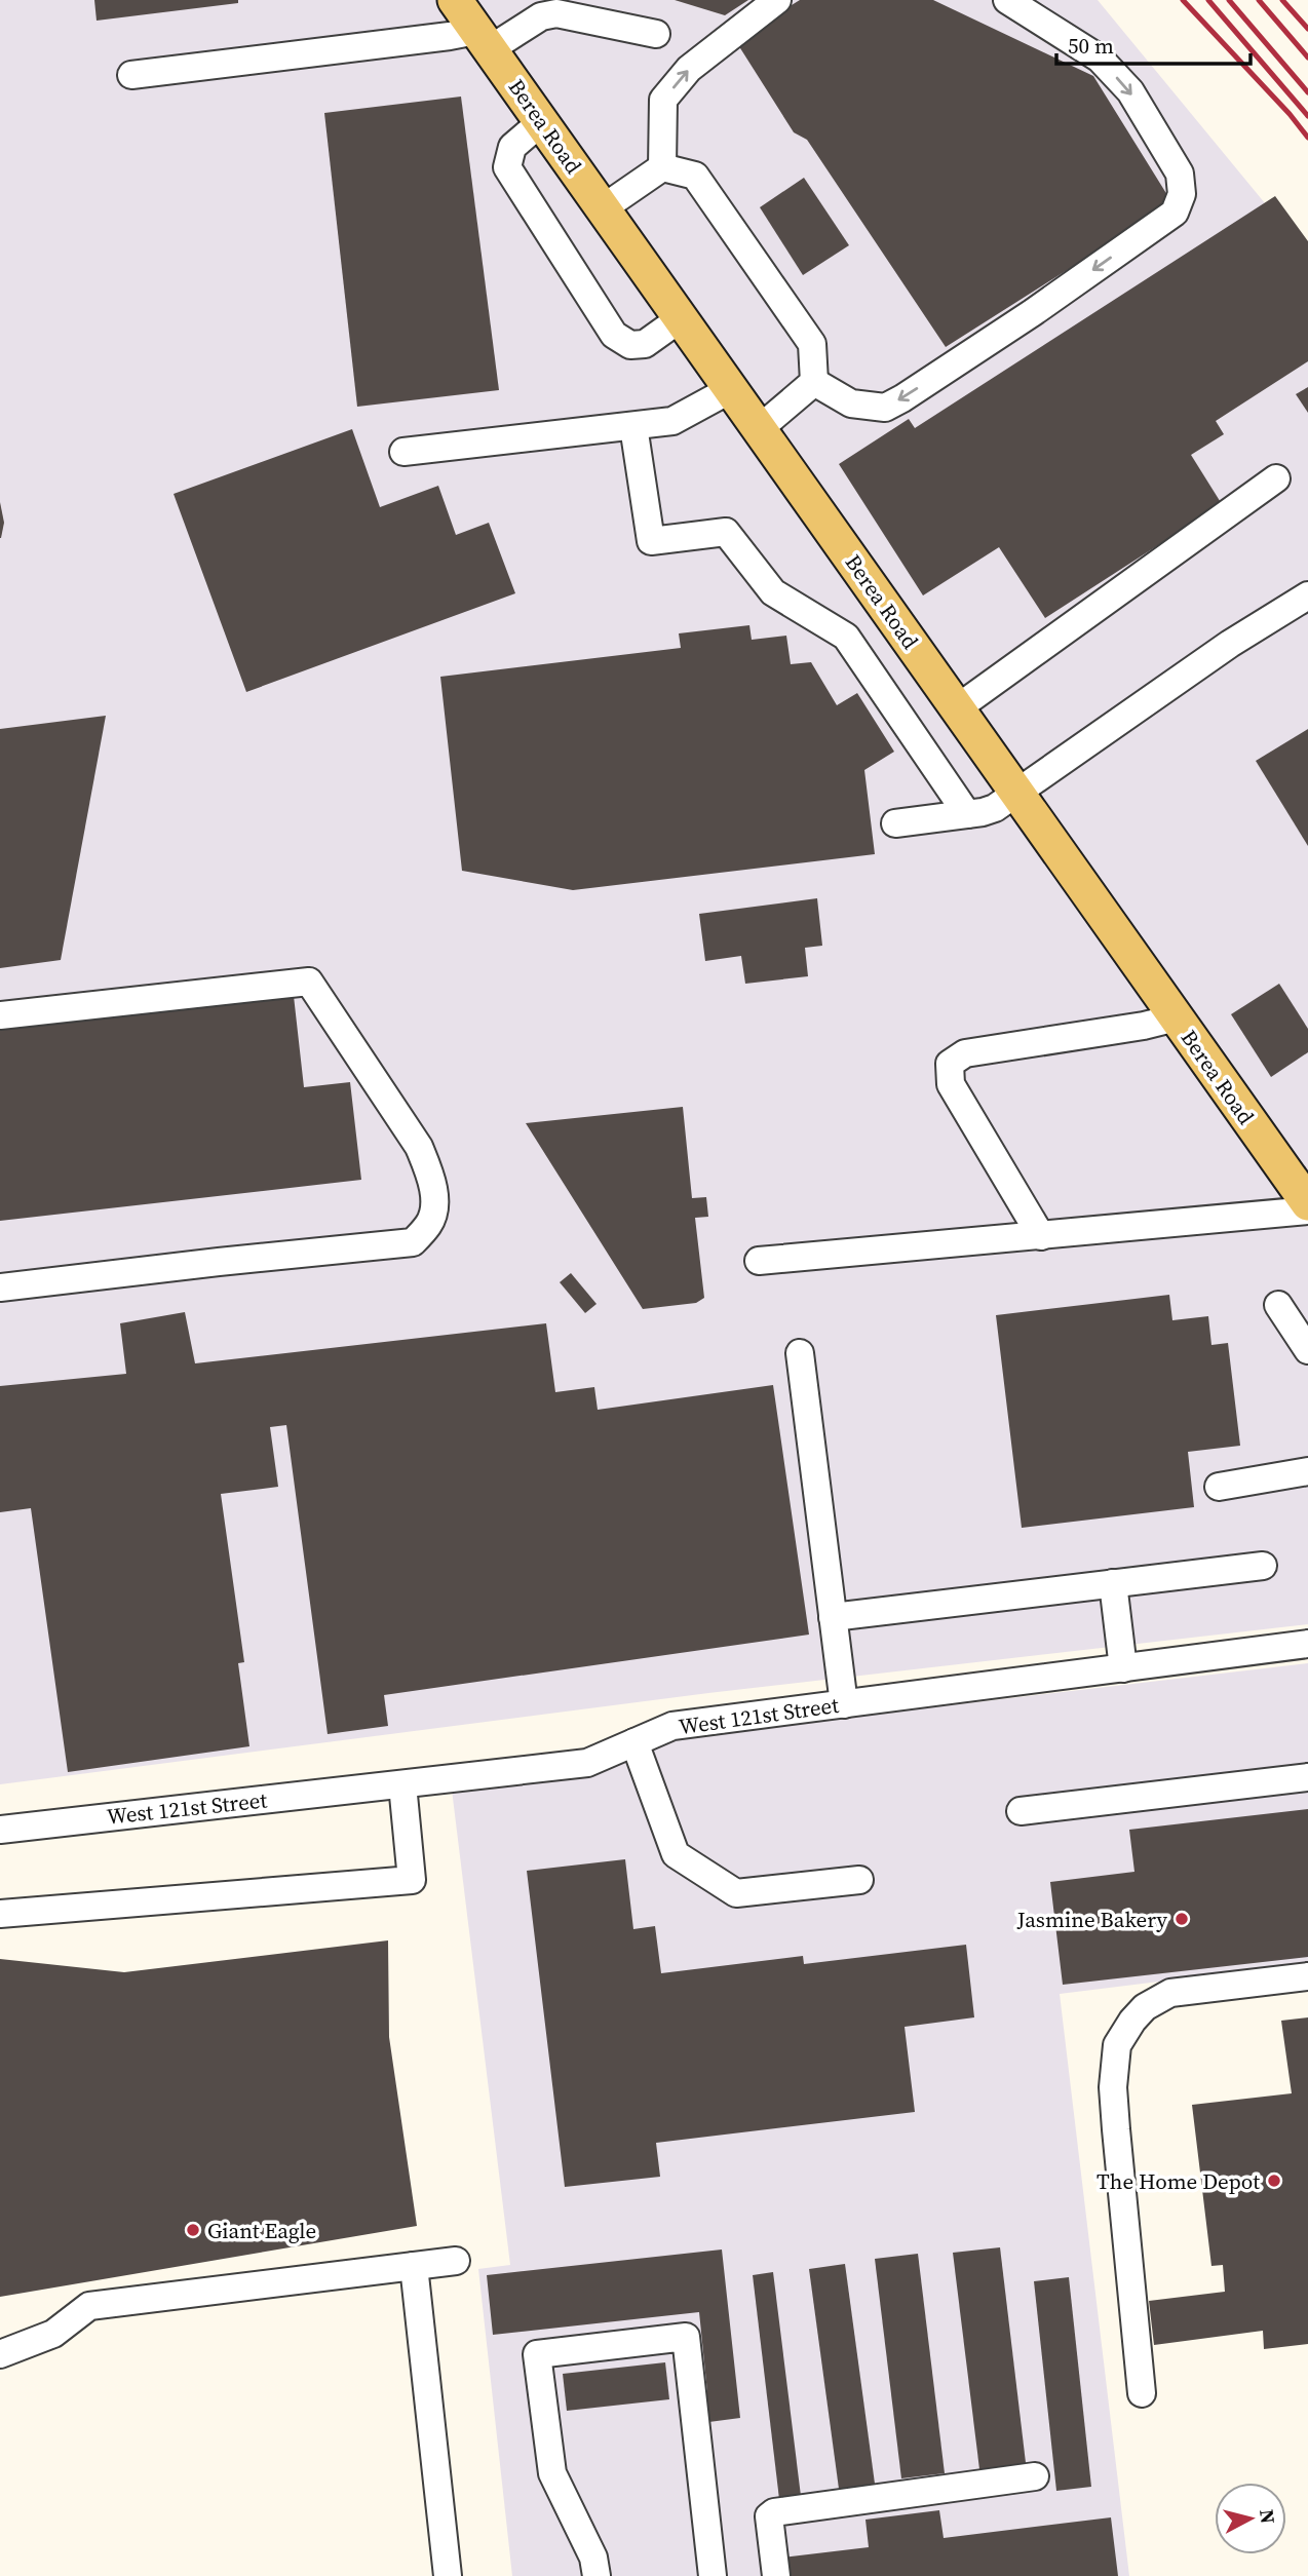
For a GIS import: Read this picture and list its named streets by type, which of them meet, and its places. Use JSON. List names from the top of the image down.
{
  "streets": {
    "main road": ["Berea Road"],
    "street": ["West 121st Street"]
  },
  "places": ["Jasmine Bakery", "The Home Depot", "Giant Eagle"],
  "scale_bar": "50 m",
  "north": "right"
}
